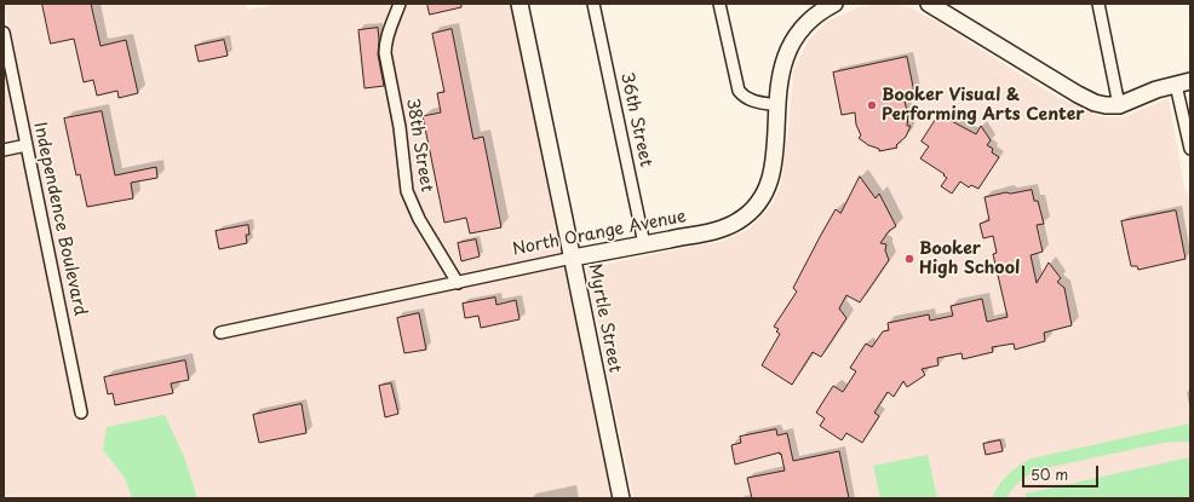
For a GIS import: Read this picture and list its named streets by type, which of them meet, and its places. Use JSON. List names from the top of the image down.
{
  "streets": {
    "street": [
      "36th Street",
      "38th Street",
      "Independence Boulevard",
      "North Orange Avenue",
      "Myrtle Street"
    ]
  },
  "crossings": [
    ["36th Street", "North Orange Avenue"],
    ["38th Street", "North Orange Avenue"],
    ["North Orange Avenue", "Myrtle Street"]
  ],
  "places": ["Booker Visual & Performing Arts Center", "Booker High School"],
  "scale_bar": "50 m"
}
